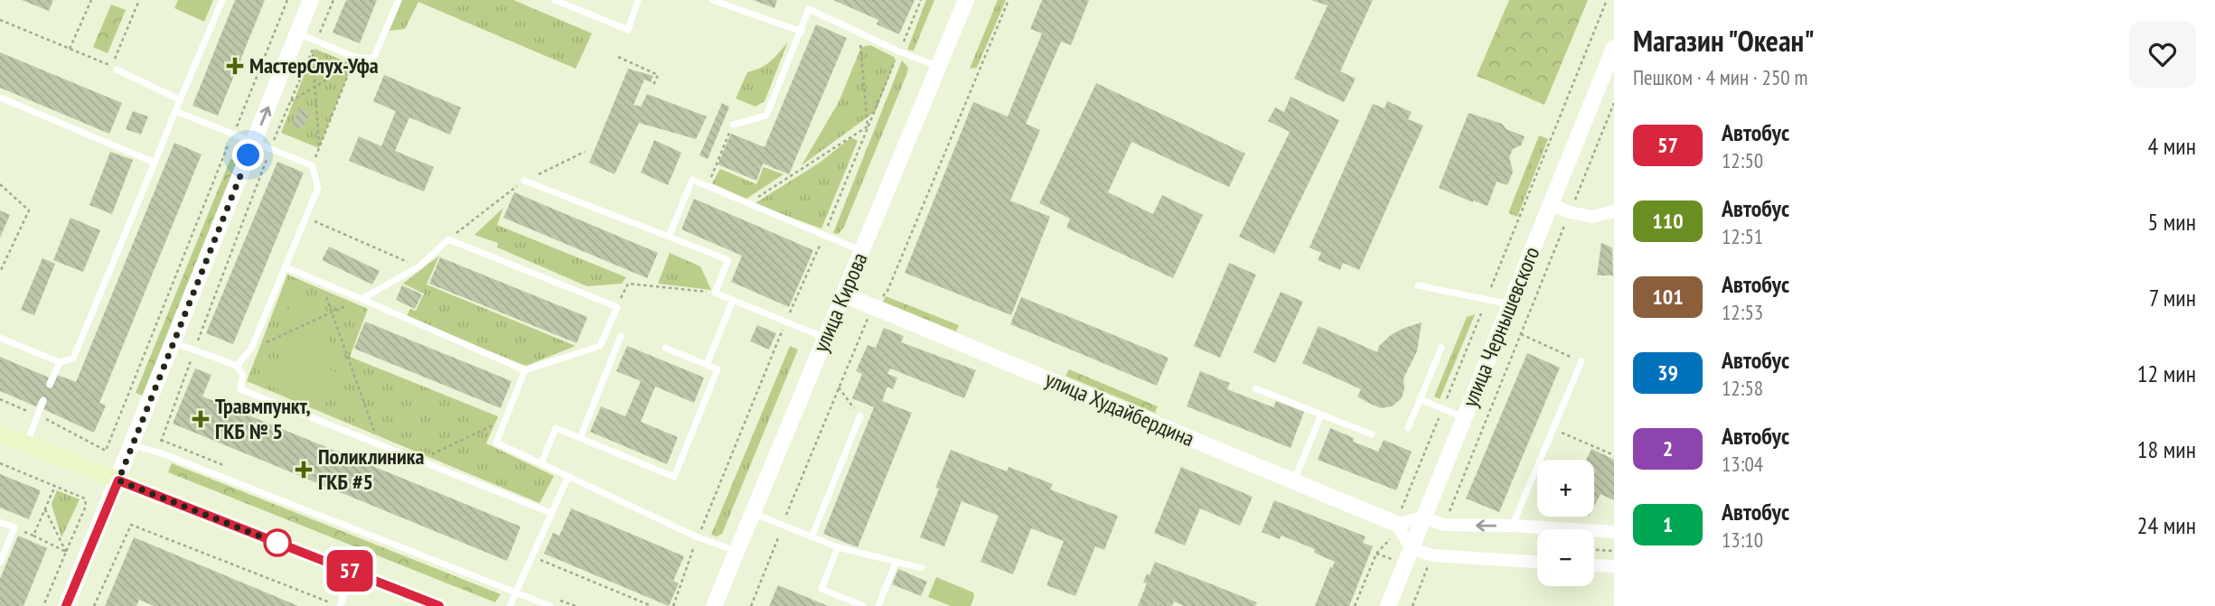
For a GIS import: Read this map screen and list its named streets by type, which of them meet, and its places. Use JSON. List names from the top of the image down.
{
  "streets": {
    "street": ["улица Кирова", "улица Чернышевского", "улица Худайбердина"]
  },
  "crossings": [
    ["улица Кирова", "улица Худайбердина"]
  ],
  "places": {
    "health": ["МастерСлух-Уфа", "Травмпункт, ГКБ № 5", "Поликлиника ГКБ #5"]
  },
  "lines": ["bus line 57"],
  "page": {
    "on_map": "57",
    "heading": ["Магазин \"Океан\"", "Пешком · 4 мин · 250 m"],
    "list": [
      {
        "mark": "57",
        "name": "Автобус",
        "note": "12:50",
        "value": "4 мин"
      },
      {
        "mark": "110",
        "name": "Автобус",
        "note": "12:51",
        "value": "5 мин"
      },
      {
        "mark": "101",
        "name": "Автобус",
        "note": "12:53",
        "value": "7 мин"
      },
      {
        "mark": "39",
        "name": "Автобус",
        "note": "12:58",
        "value": "12 мин"
      },
      {
        "mark": "2",
        "name": "Автобус",
        "note": "13:04",
        "value": "18 мин"
      },
      {
        "mark": "1",
        "name": "Автобус",
        "note": "13:10",
        "value": "24 мин"
      }
    ],
    "map_buttons": ["+", "−"]
  }
}
